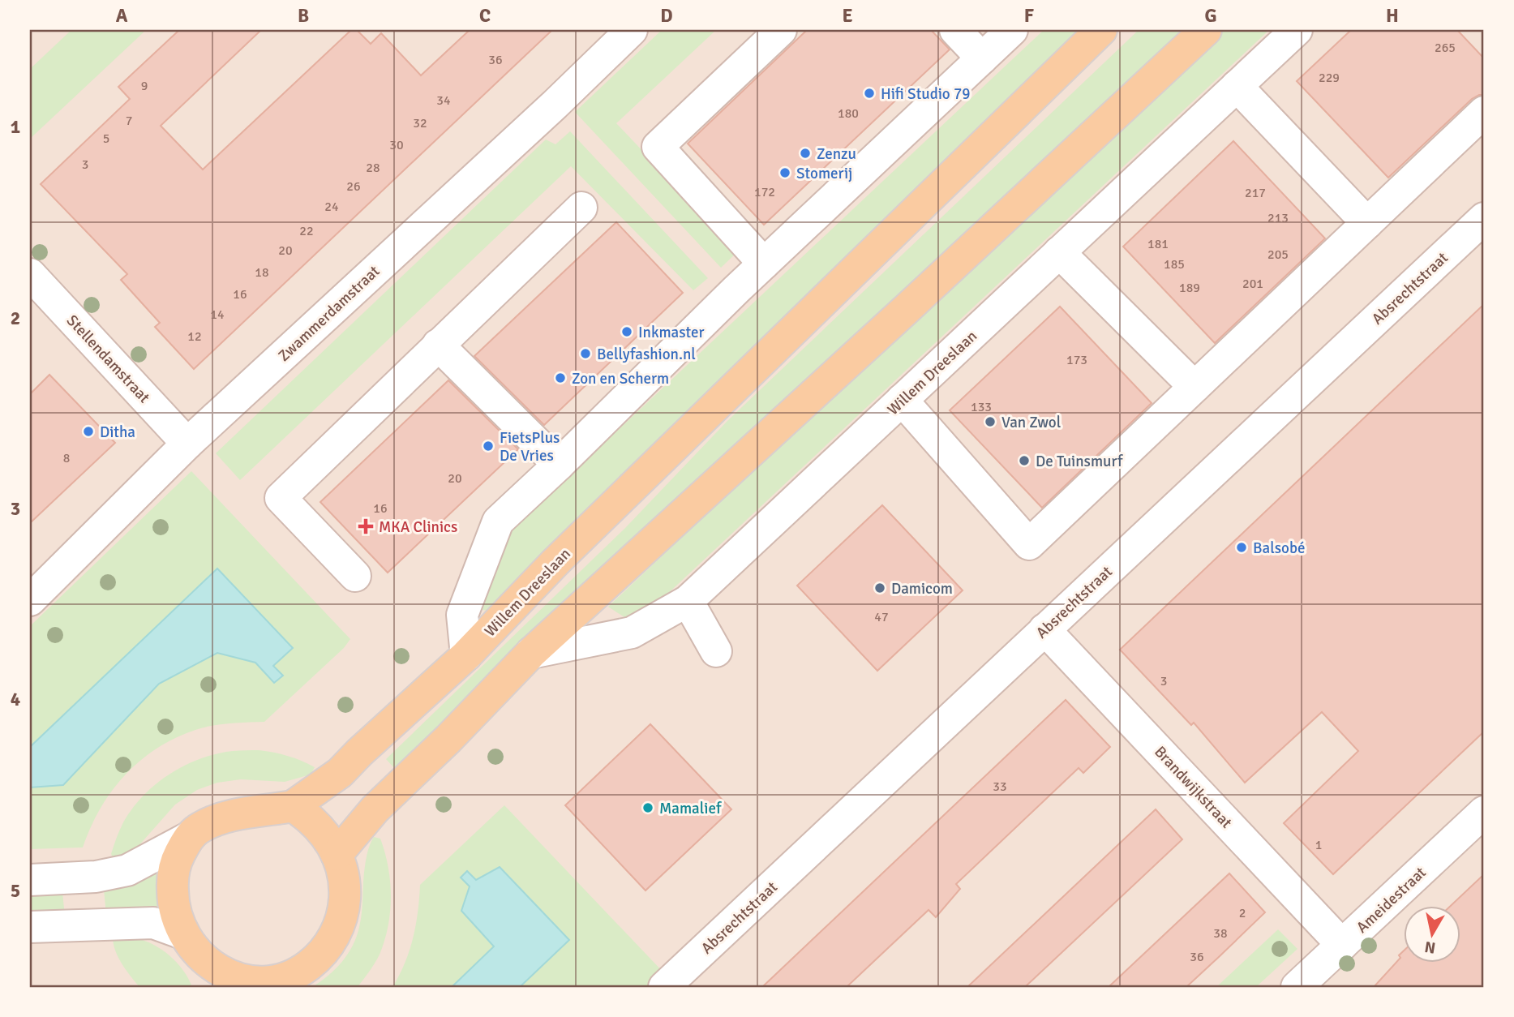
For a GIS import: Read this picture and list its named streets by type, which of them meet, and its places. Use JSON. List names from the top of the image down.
{
  "streets": {
    "main road": ["Willem Dreeslaan"],
    "street": [
      "Absrechtstraat",
      "Zwammerdamstraat",
      "Stellendamstraat",
      "Brandwijkstraat",
      "Ameidestraat"
    ]
  },
  "crossings": [
    ["Absrechtstraat", "Brandwijkstraat"],
    ["Zwammerdamstraat", "Stellendamstraat"],
    ["Brandwijkstraat", "Ameidestraat"]
  ],
  "places": {
    "other": [
      "Hifi Studio 79",
      "Zenzu",
      "Stomerij",
      "Inkmaster",
      "Bellyfashion.nl",
      "Zon en Scherm",
      "Van Zwol",
      "Ditha",
      "FietsPlus De Vries",
      "De Tuinsmurf",
      "Balsobé",
      "Damicom",
      "Mamalief"
    ],
    "health": ["MKA Clinics"]
  },
  "house_numbers": [
    "265",
    "36",
    "229",
    "9",
    "34",
    "180",
    "7",
    "32",
    "5",
    "30",
    "3",
    "28",
    "26",
    "172",
    "217",
    "24",
    "213",
    "22",
    "181",
    "20",
    "205",
    "185",
    "18",
    "201",
    "189",
    "16",
    "14",
    "12",
    "173",
    "133",
    "8",
    "20",
    "16",
    "47",
    "3",
    "33",
    "1",
    "2",
    "38",
    "36"
  ],
  "north": "bottom",
  "grid": {
    "columns": [
      "A",
      "B",
      "C",
      "D",
      "E",
      "F",
      "G",
      "H"
    ],
    "rows": [
      "1",
      "2",
      "3",
      "4",
      "5"
    ]
  }
}
